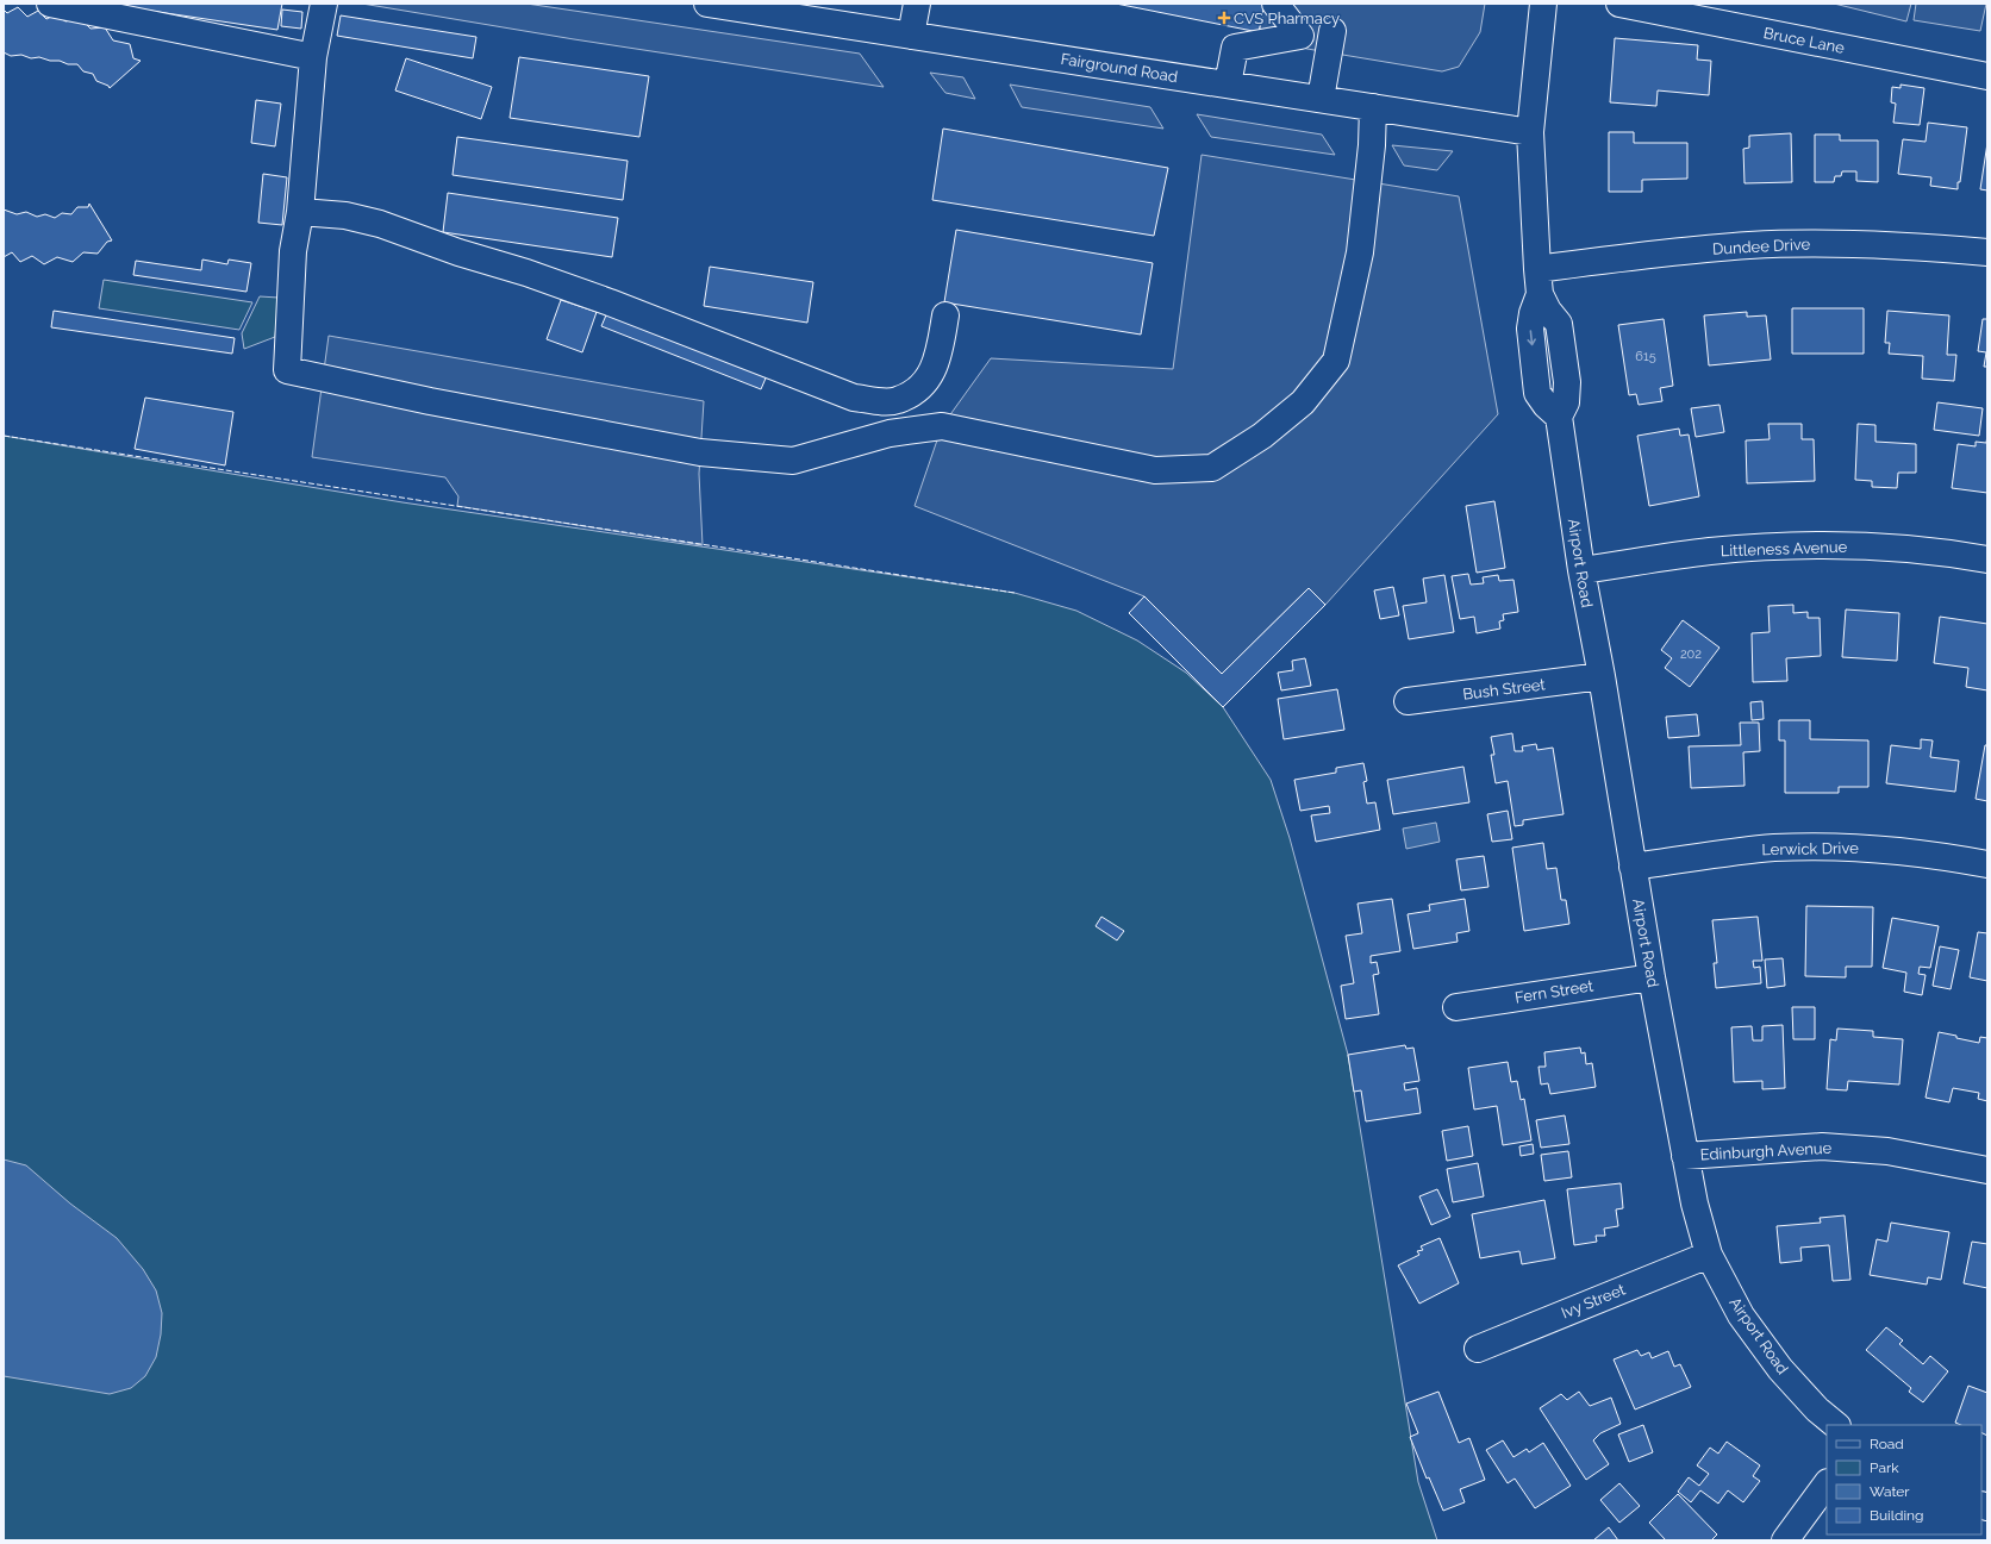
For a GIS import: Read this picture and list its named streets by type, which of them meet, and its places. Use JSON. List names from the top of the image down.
{
  "streets": {
    "street": [
      "Bruce Lane",
      "Fairground Road",
      "Dundee Drive",
      "Littleness Avenue",
      "Airport Road",
      "Bush Street",
      "Lerwick Drive",
      "Fern Street",
      "Edinburgh Avenue",
      "Ivy Street"
    ]
  },
  "crossings": [
    ["Fairground Road", "Airport Road"],
    ["Dundee Drive", "Airport Road"],
    ["Littleness Avenue", "Airport Road"],
    ["Airport Road", "Bush Street"],
    ["Airport Road", "Lerwick Drive"],
    ["Airport Road", "Fern Street"],
    ["Airport Road", "Edinburgh Avenue"],
    ["Airport Road", "Ivy Street"]
  ],
  "places": {
    "health": ["CVS Pharmacy"]
  },
  "house_numbers": ["615", "202"],
  "legend": [
    "Road",
    "Park",
    "Water",
    "Building"
  ]
}
